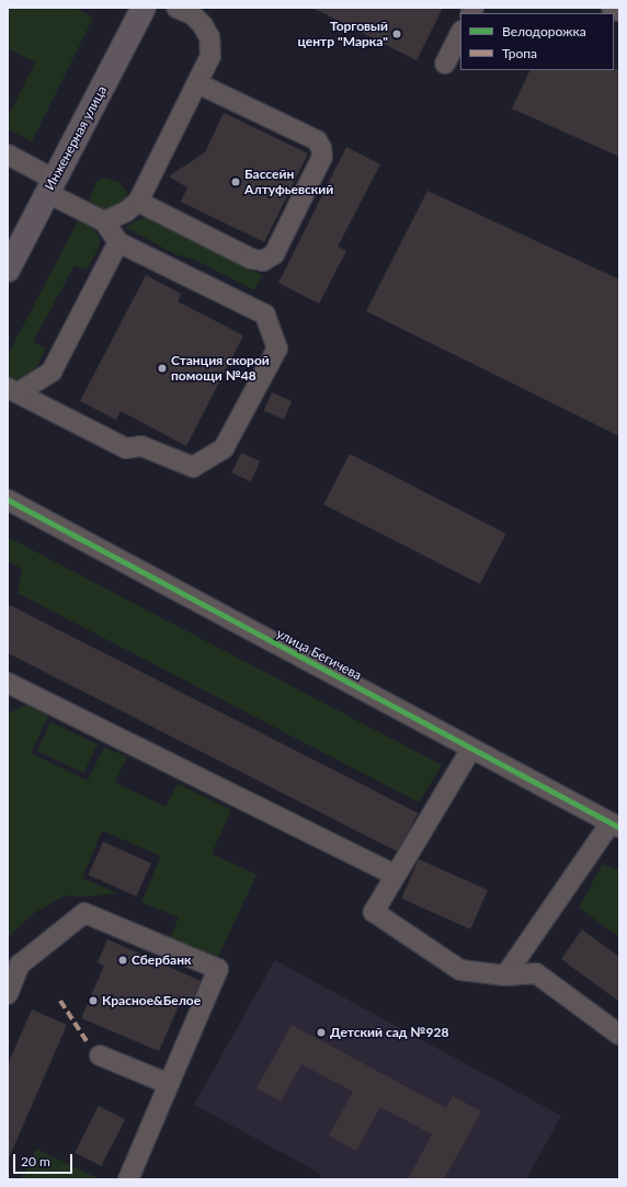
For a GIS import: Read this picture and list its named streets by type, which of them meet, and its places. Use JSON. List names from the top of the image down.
{
  "streets": {
    "main road": ["Инженерная улица"],
    "street": ["улица Бегичева"]
  },
  "places": [
    "Торговый центр \"Марка\"",
    "Бассейн Алтуфьевский",
    "Станция скорой помощи №48",
    "Сбербанк",
    "Красное&Белое",
    "Детский сад №928"
  ],
  "legend": ["Велодорожка", "Тропа"],
  "scale_bar": "20 m"
}
